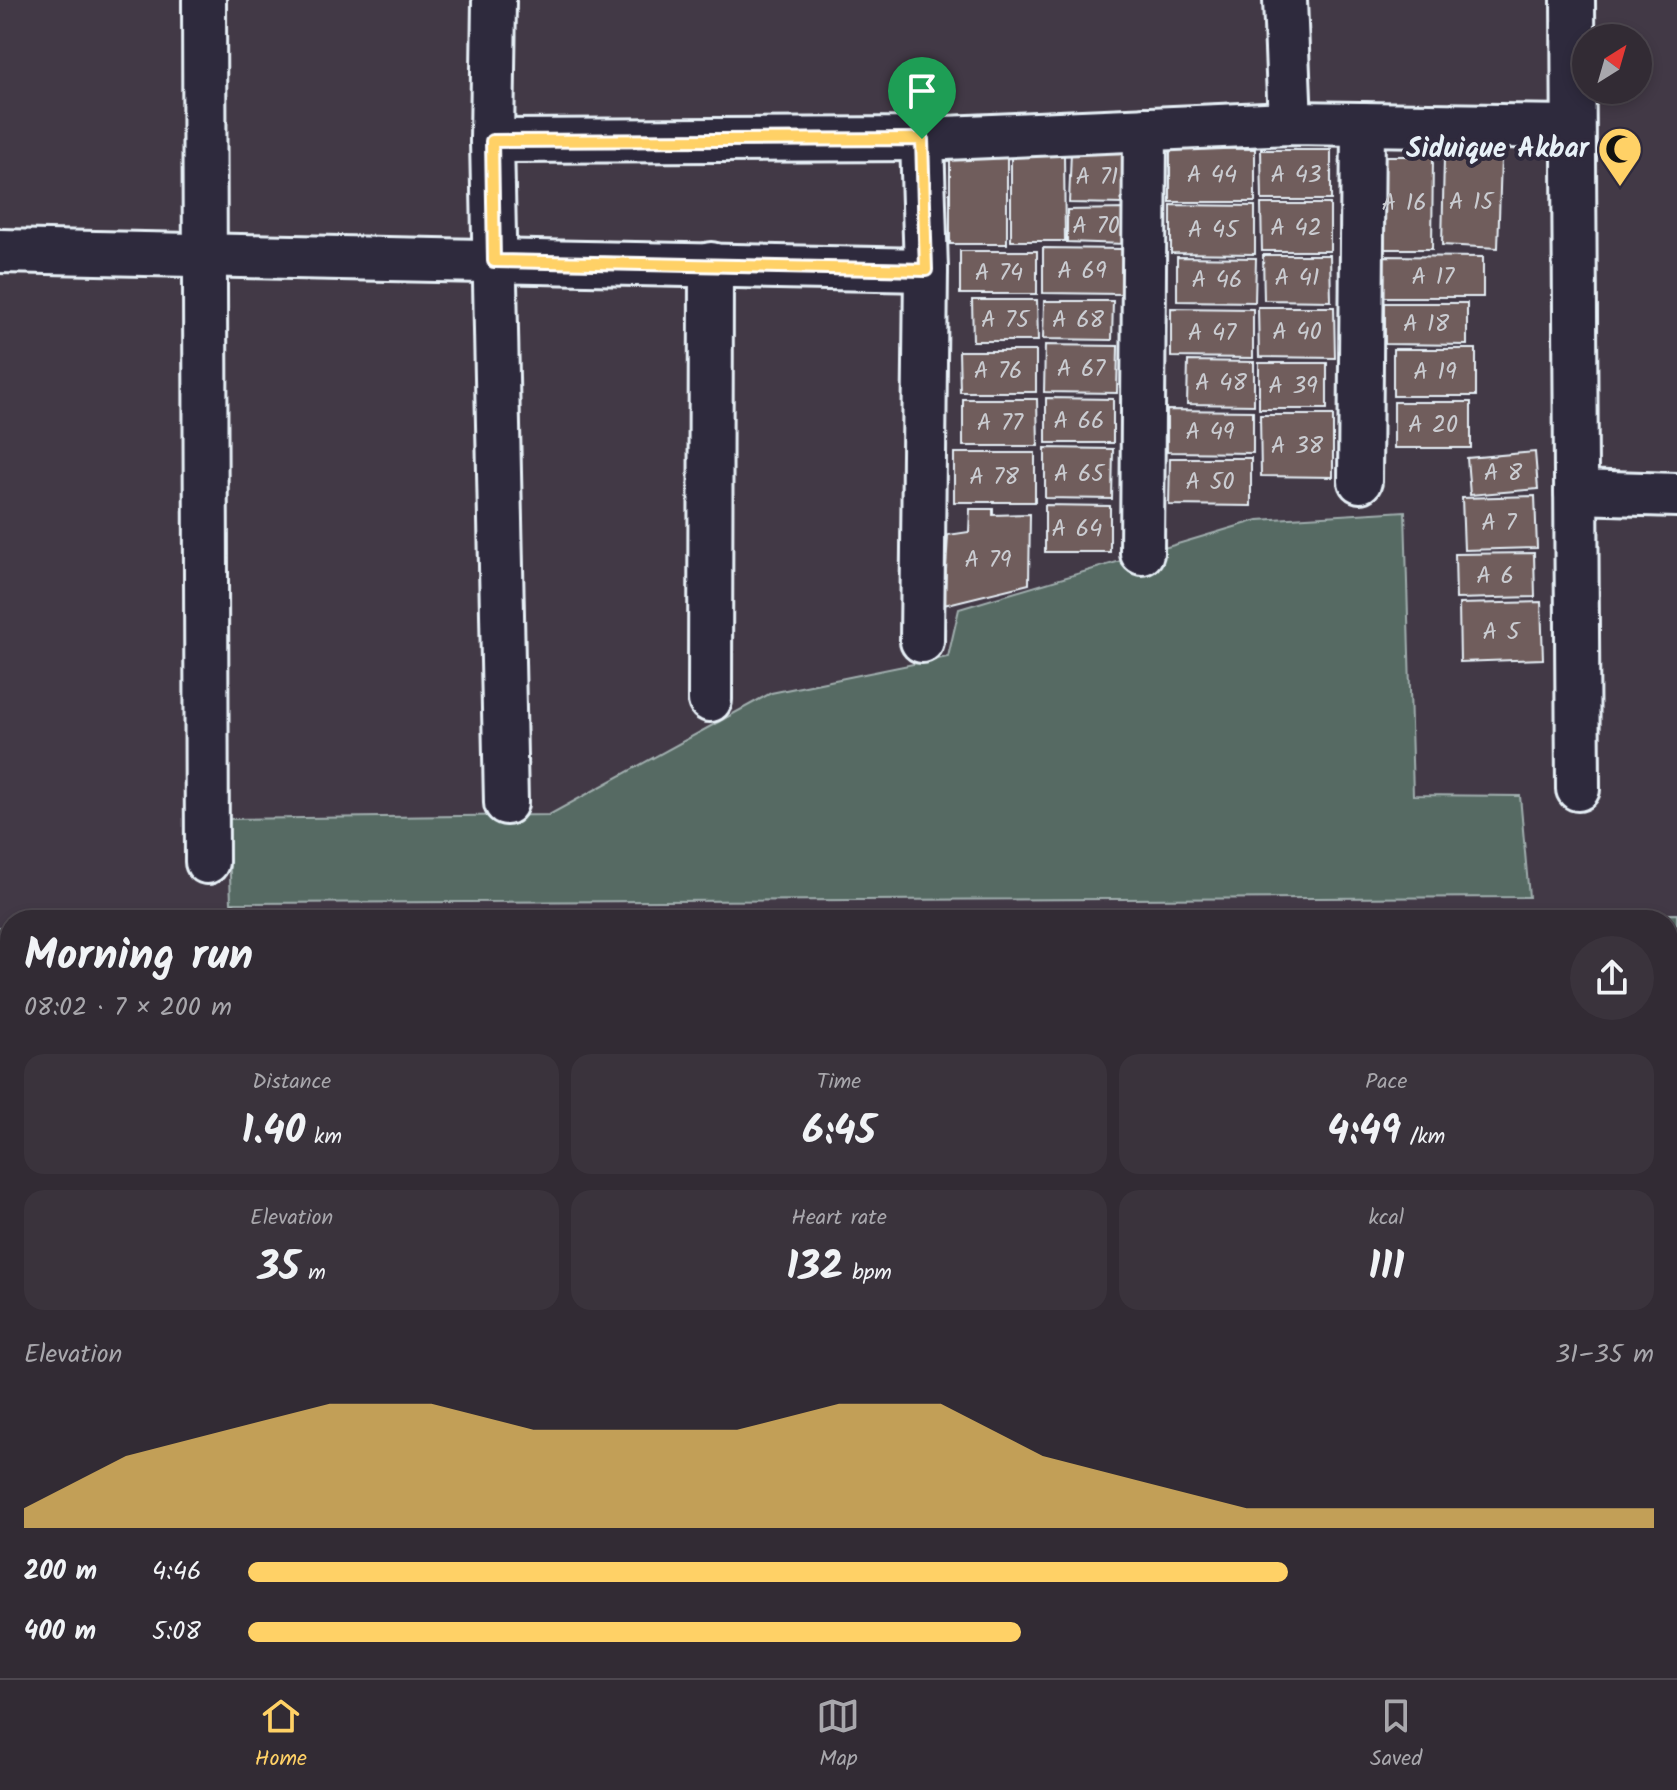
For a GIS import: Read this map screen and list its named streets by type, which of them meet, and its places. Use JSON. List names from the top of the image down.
{
  "places": {
    "mosque": ["Siduique Akbar"]
  },
  "house_numbers": [
    "A 44",
    "A 43",
    "A 71",
    "A 15",
    "A 16",
    "A 70",
    "A 42",
    "A 45",
    "A 69",
    "A 74",
    "A 17",
    "A 41",
    "A 46",
    "A 75",
    "A 68",
    "A 18",
    "A 40",
    "A 47",
    "A 67",
    "A 76",
    "A 19",
    "A 48",
    "A 39",
    "A 66",
    "A 77",
    "A 20",
    "A 49",
    "A 38",
    "A 8",
    "A 65",
    "A 78",
    "A 50",
    "A 7",
    "A 64",
    "A 79",
    "A 6",
    "A 5"
  ],
  "north": "top right",
  "page": {
    "heading": ["Morning run", "08:02 · 7 × 200 m"],
    "stats": [
      ["Distance", "1.40 km"],
      ["Time", "6:45"],
      ["Pace", "4:49 /km"],
      ["Elevation", "35 m"],
      ["Heart rate", "132 bpm"],
      ["kcal", "111"]
    ],
    "chart": ["Elevation", "31–35 m"],
    "list": [
      {
        "name": "200 m",
        "note": "4:46"
      },
      {
        "name": "400 m",
        "note": "5:08"
      }
    ],
    "tabs": ["Home", "Map", "Saved"]
  }
}
